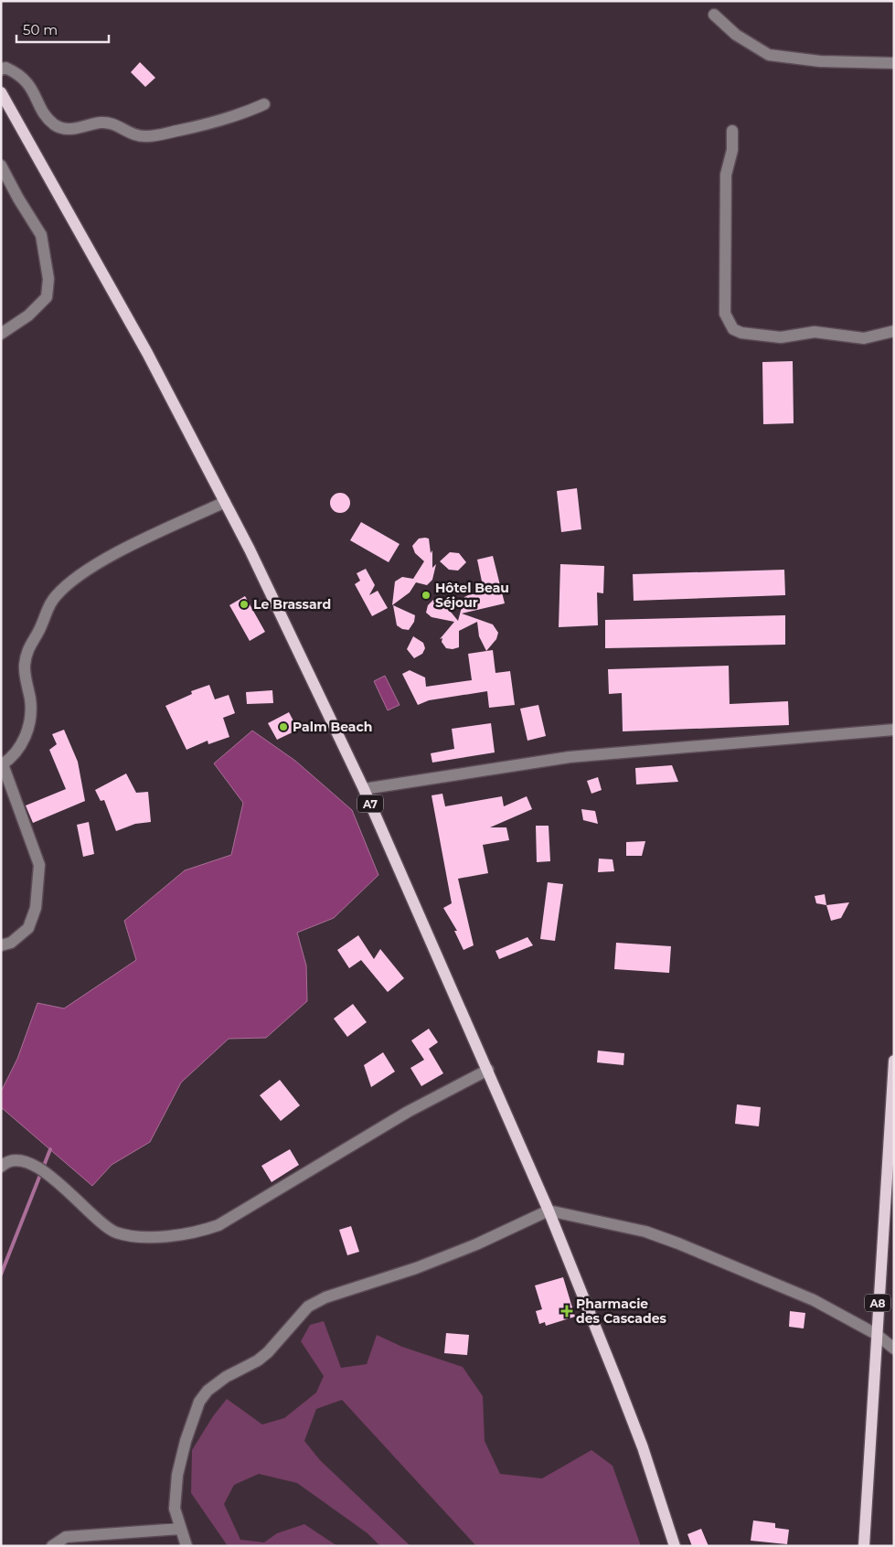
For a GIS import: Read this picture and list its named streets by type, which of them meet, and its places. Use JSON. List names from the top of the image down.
{
  "streets": {
    "main road": ["A7", "A8"]
  },
  "places": {
    "other": ["Hôtel Beau Séjour", "Le Brassard", "Palm Beach"],
    "health": ["Pharmacie des Cascades"]
  },
  "scale_bar": "50 m"
}
